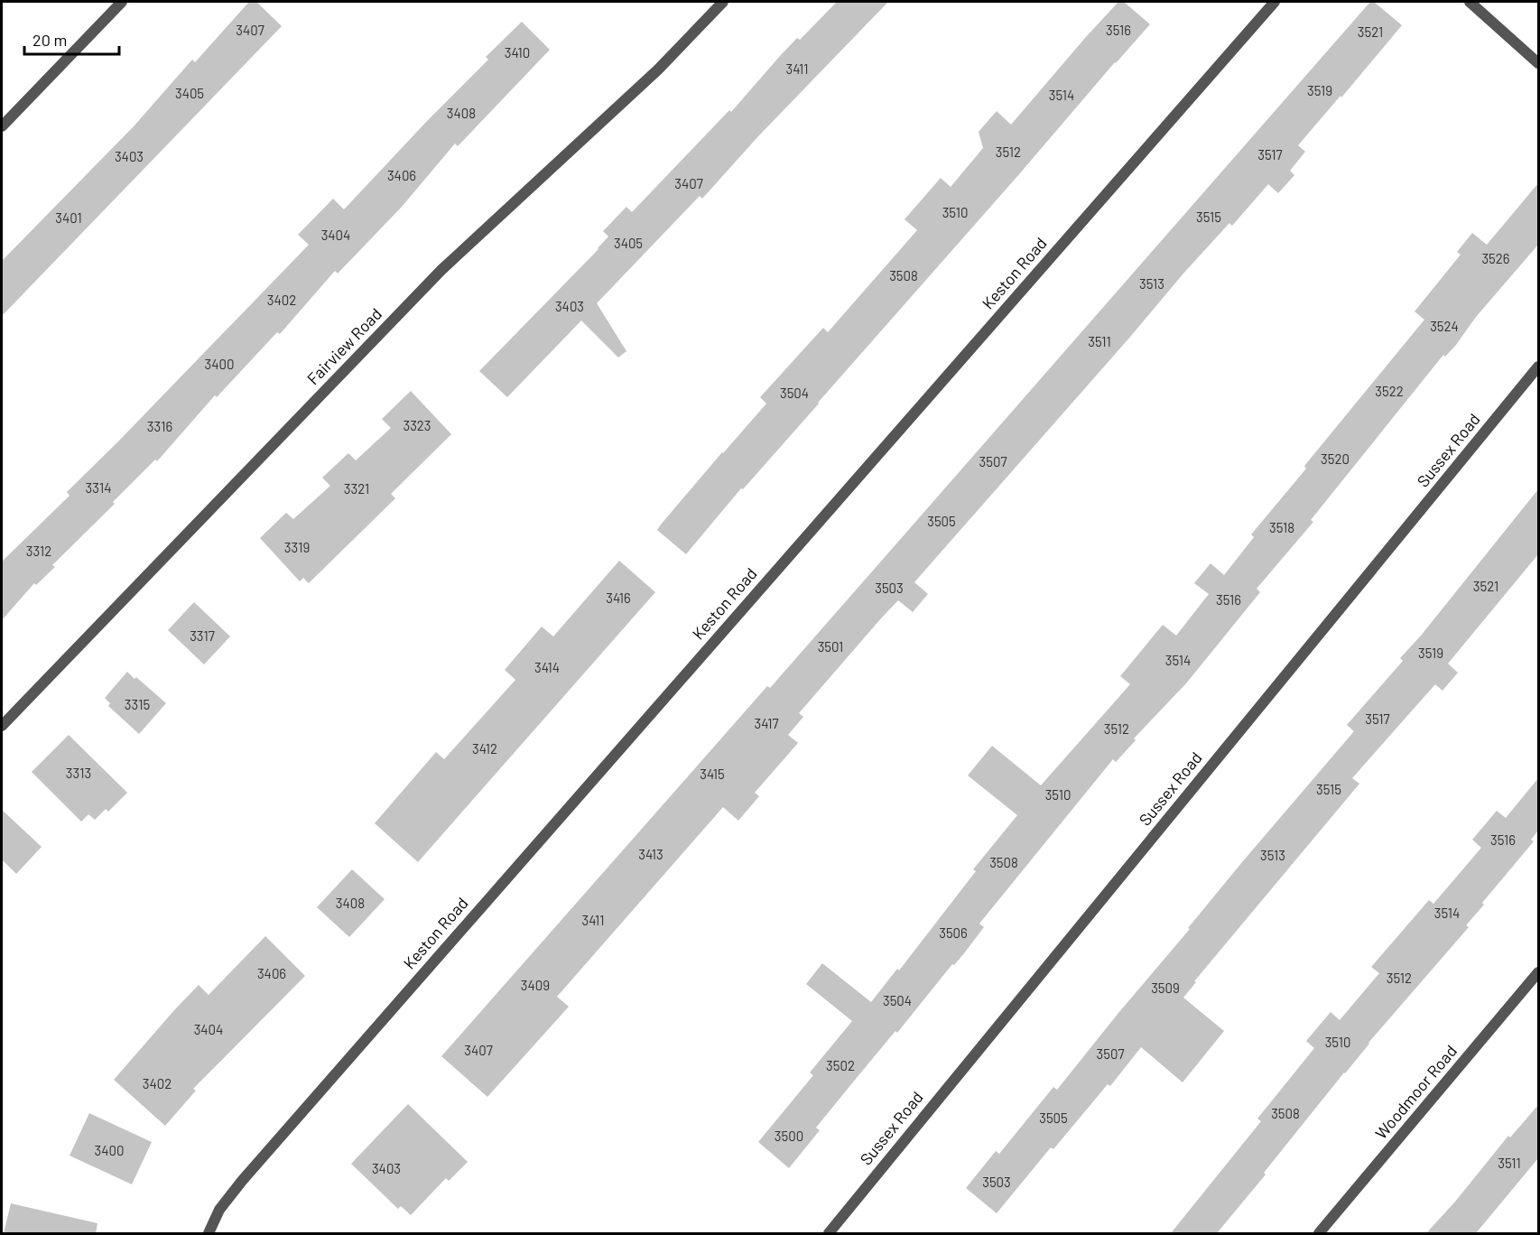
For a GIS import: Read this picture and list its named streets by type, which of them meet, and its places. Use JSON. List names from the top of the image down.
{
  "streets": {
    "street": [
      "Keston Road",
      "Fairview Road",
      "Sussex Road",
      "Woodmoor Road"
    ]
  },
  "house_numbers": [
    "3407",
    "3516",
    "3521",
    "3410",
    "3411",
    "3519",
    "3405",
    "3514",
    "3408",
    "3512",
    "3517",
    "3403",
    "3406",
    "3407",
    "3510",
    "3515",
    "3401",
    "3404",
    "3405",
    "3526",
    "3508",
    "3513",
    "3402",
    "3403",
    "3524",
    "3511",
    "3400",
    "3522",
    "3504",
    "3323",
    "3316",
    "3520",
    "3507",
    "3314",
    "3321",
    "3505",
    "3518",
    "3319",
    "3312",
    "3521",
    "3503",
    "3416",
    "3516",
    "3317",
    "3501",
    "3519",
    "3514",
    "3414",
    "3315",
    "3517",
    "3417",
    "3512",
    "3412",
    "3313",
    "3415",
    "3515",
    "3510",
    "3516",
    "3413",
    "3513",
    "3508",
    "3408",
    "3514",
    "3411",
    "3506",
    "3406",
    "3512",
    "3409",
    "3509",
    "3504",
    "3404",
    "3510",
    "3407",
    "3507",
    "3502",
    "3402",
    "3508",
    "3505",
    "3500",
    "3400",
    "3511",
    "3403",
    "3503"
  ],
  "scale_bar": "20 m"
}
